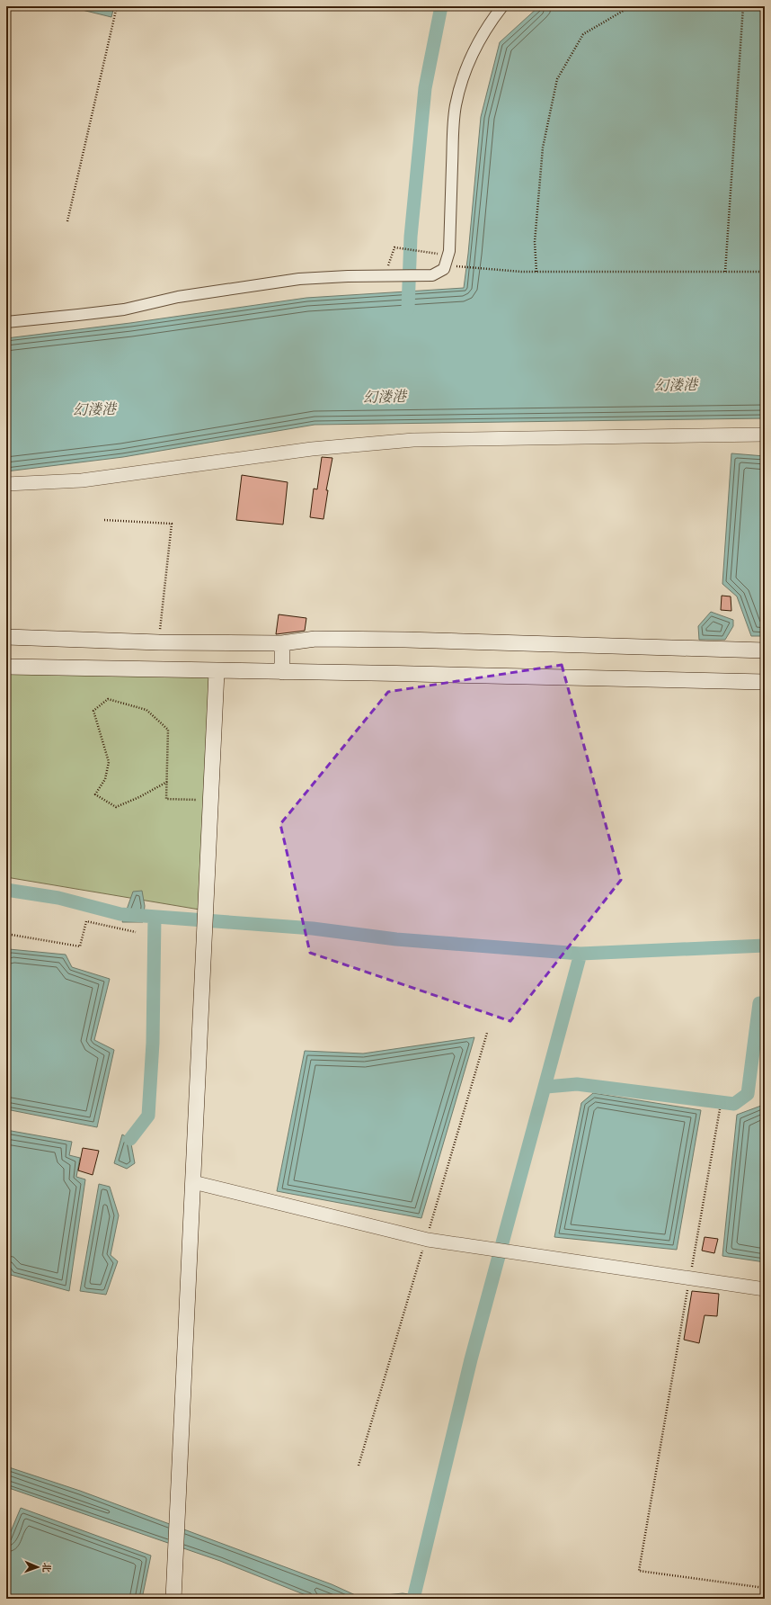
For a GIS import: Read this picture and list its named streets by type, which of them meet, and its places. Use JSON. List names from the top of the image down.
{
  "water": ["幻溇港"],
  "north": "right"
}
